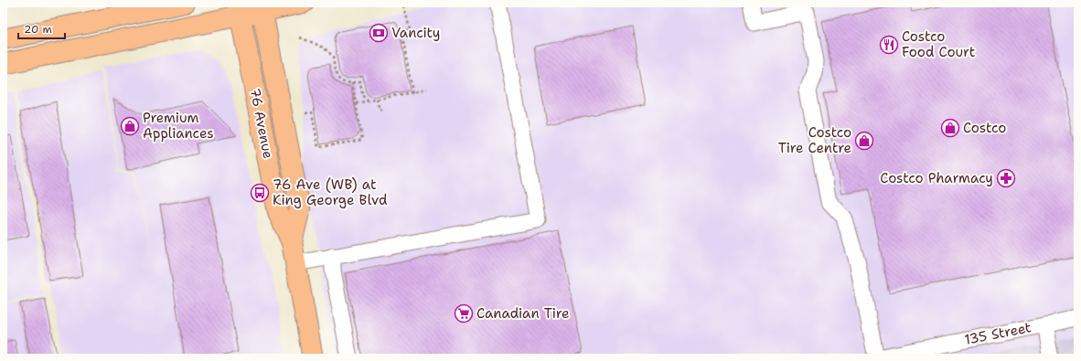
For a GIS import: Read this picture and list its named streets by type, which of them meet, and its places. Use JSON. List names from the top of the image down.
{
  "streets": {
    "main road": ["76 Avenue"],
    "street": ["135 Street"]
  },
  "places": {
    "bank": ["Vancity"],
    "restaurant": ["Costco Food Court"],
    "shop": ["Premium Appliances", "Costco", "Costco Tire Centre"],
    "pharmacy": ["Costco Pharmacy"],
    "bus stop": ["76 Ave (WB) at King George Blvd"],
    "supermarket": ["Canadian Tire"]
  },
  "scale_bar": "20 m"
}
